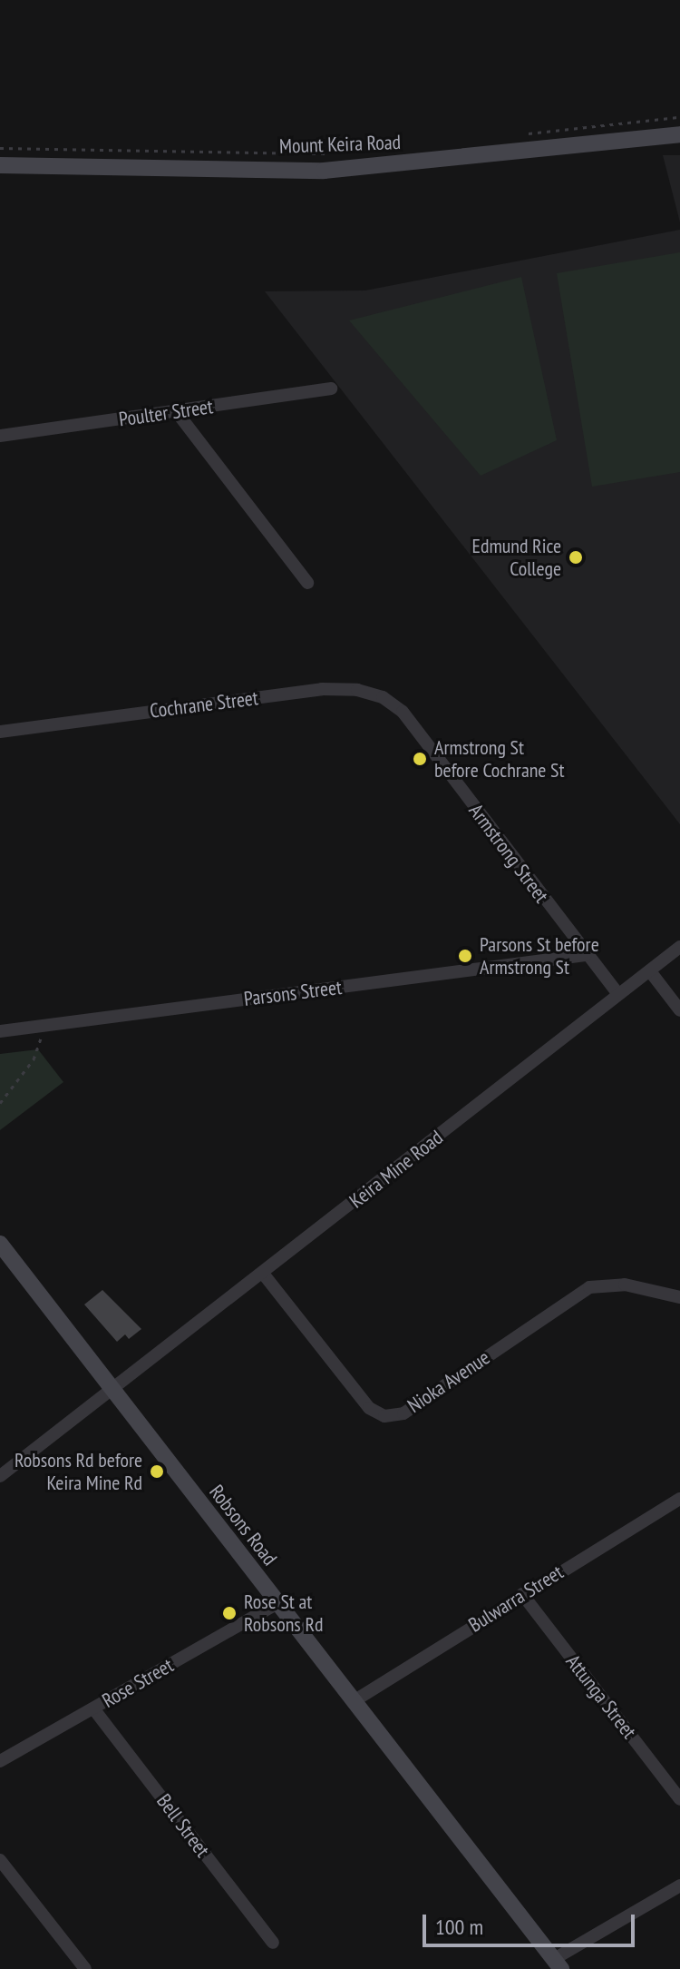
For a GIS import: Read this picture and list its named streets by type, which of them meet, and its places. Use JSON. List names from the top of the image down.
{
  "streets": {
    "main road": ["Mount Keira Road", "Robsons Road"],
    "street": [
      "Poulter Street",
      "Cochrane Street",
      "Armstrong Street",
      "Parsons Street",
      "Keira Mine Road",
      "Nioka Avenue",
      "Bulwarra Street",
      "Rose Street",
      "Attunga Street",
      "Bell Street"
    ]
  },
  "crossings": [
    ["Cochrane Street", "Armstrong Street"],
    ["Armstrong Street", "Parsons Street"],
    ["Armstrong Street", "Keira Mine Road"],
    ["Keira Mine Road", "Nioka Avenue"],
    ["Keira Mine Road", "Robsons Road"],
    ["Robsons Road", "Bulwarra Street"],
    ["Robsons Road", "Rose Street"],
    ["Bulwarra Street", "Attunga Street"],
    ["Rose Street", "Bell Street"]
  ],
  "places": [
    "Edmund Rice College",
    "Armstrong St before Cochrane St",
    "Parsons St before Armstrong St",
    "Robsons Rd before Keira Mine Rd",
    "Rose St at Robsons Rd"
  ],
  "scale_bar": "100 m"
}
